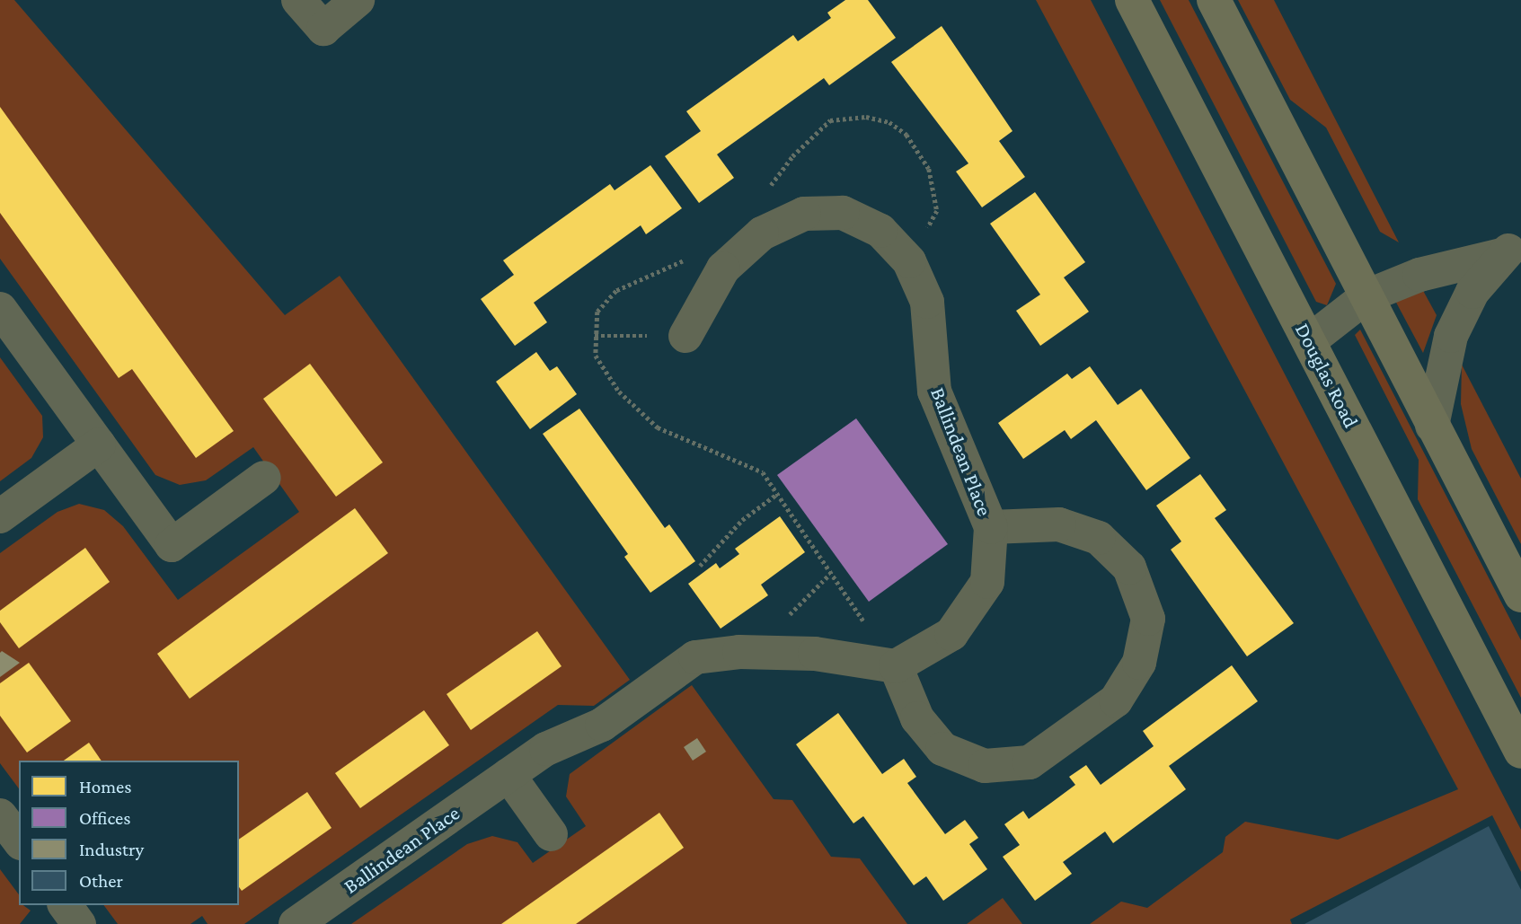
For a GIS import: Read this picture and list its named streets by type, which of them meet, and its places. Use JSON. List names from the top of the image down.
{
  "streets": {
    "main road": ["Douglas Road"],
    "street": ["Ballindean Place"]
  },
  "legend": [
    "Homes",
    "Offices",
    "Industry",
    "Other"
  ]
}
